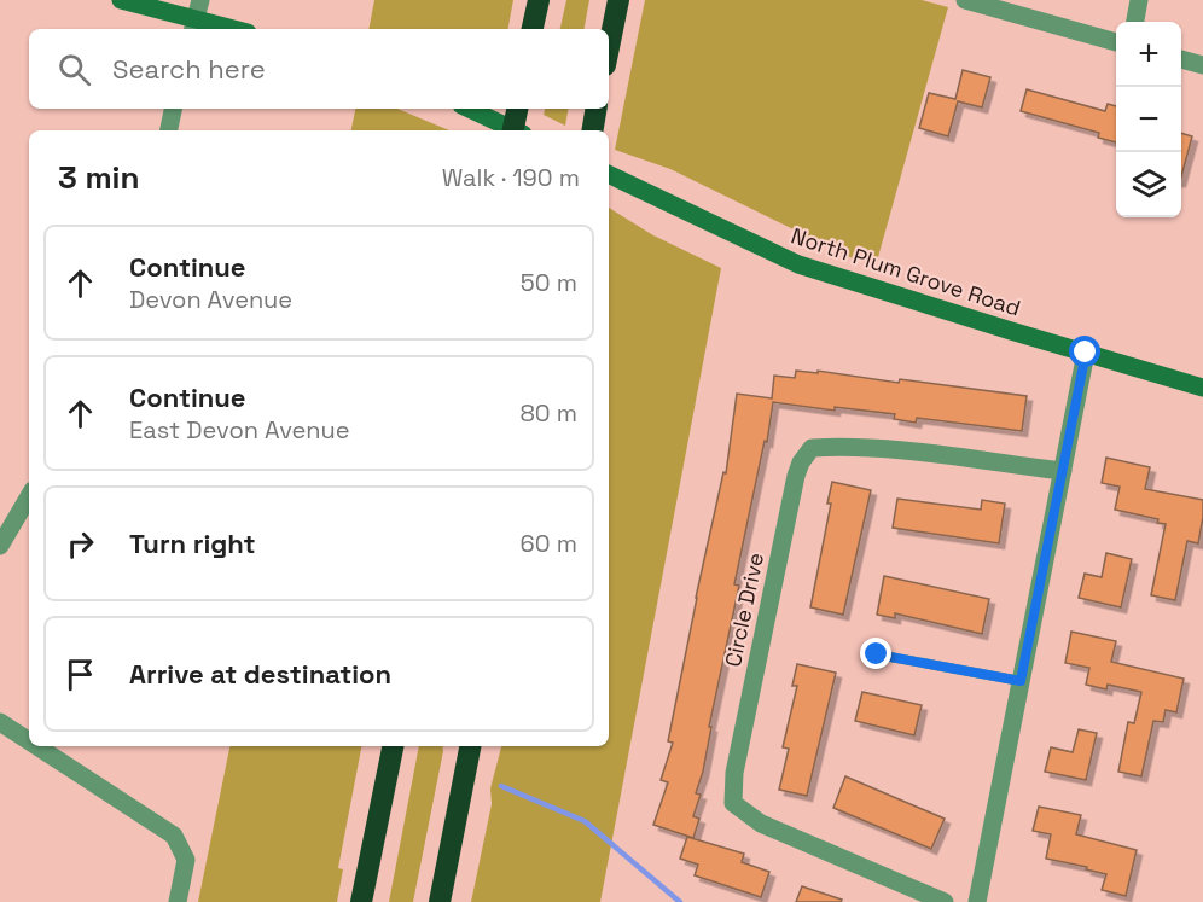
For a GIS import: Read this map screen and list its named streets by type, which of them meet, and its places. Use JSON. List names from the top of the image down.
{
  "streets": {
    "street": ["North Plum Grove Road", "Circle Drive"]
  },
  "page": {
    "map_buttons": ["+", "−"],
    "search": "Search here",
    "heading": ["3 min", "Walk · 190 m"],
    "list": [
      ["Continue", "Devon Avenue", "50 m"],
      ["Continue", "East Devon Avenue", "80 m"],
      ["Turn right", "60 m"],
      "Arrive at destination"
    ]
  }
}
